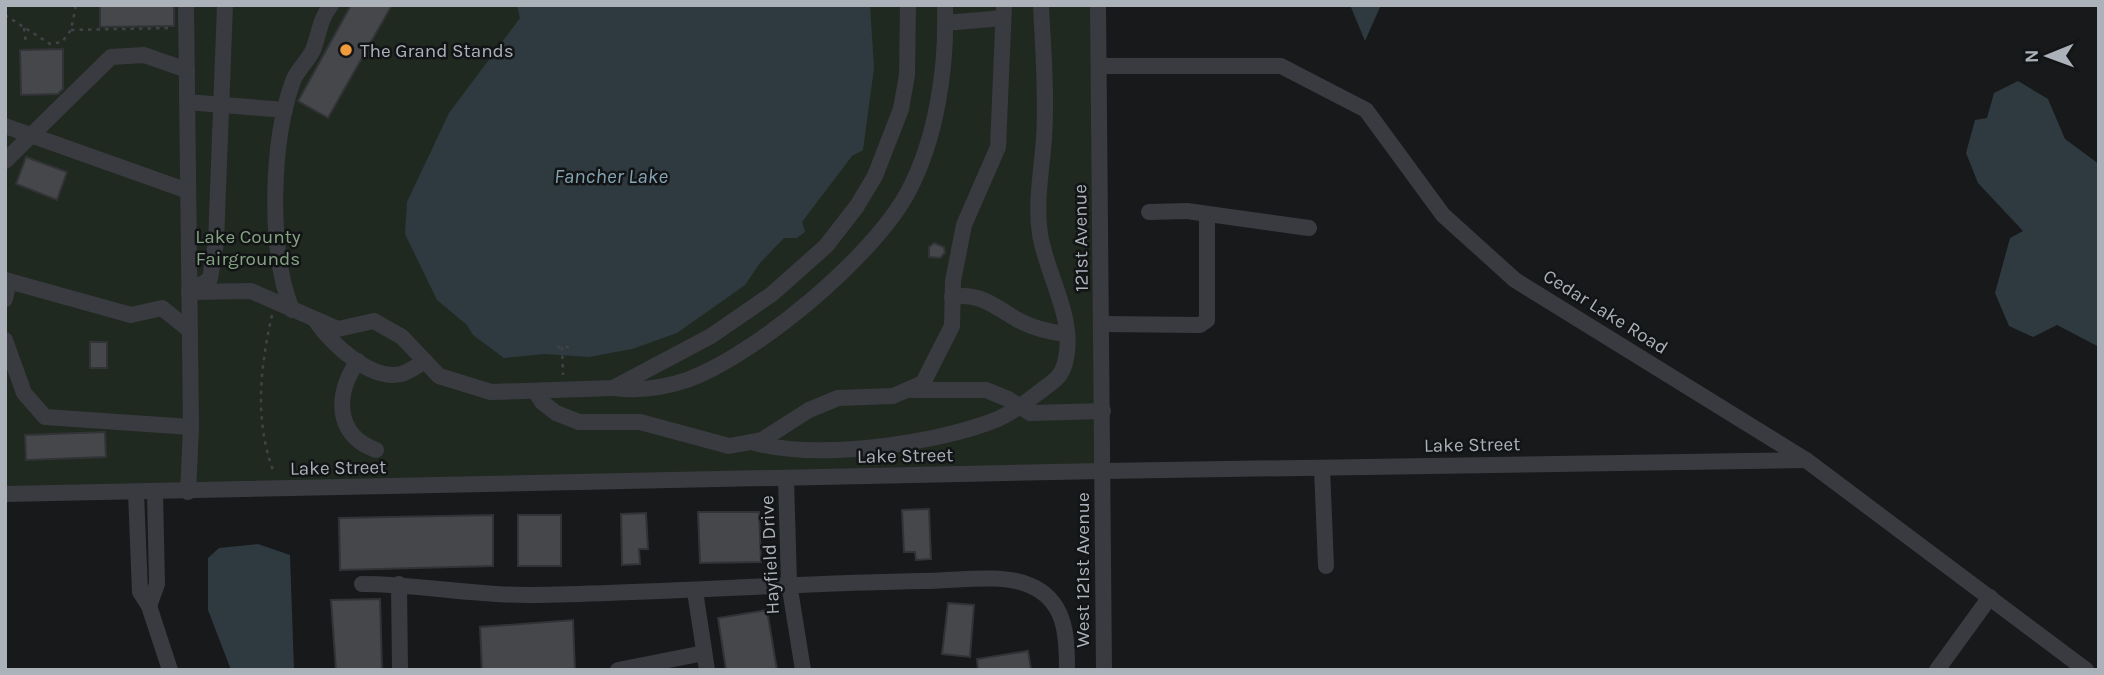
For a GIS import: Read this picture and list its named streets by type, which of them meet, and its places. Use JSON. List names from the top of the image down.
{
  "streets": {
    "street": [
      "121st Avenue",
      "Cedar Lake Road",
      "Lake Street",
      "Hayfield Drive",
      "West 121st Avenue"
    ]
  },
  "crossings": [
    ["121st Avenue", "Cedar Lake Road"],
    ["121st Avenue", "Lake Street"],
    ["121st Avenue", "West 121st Avenue"],
    ["Cedar Lake Road", "Lake Street"],
    ["Lake Street", "Hayfield Drive"],
    ["Lake Street", "West 121st Avenue"]
  ],
  "water": ["Fancher Lake"],
  "parks": ["Lake County Fairgrounds"],
  "places": ["The Grand Stands"],
  "north": "left"
}
